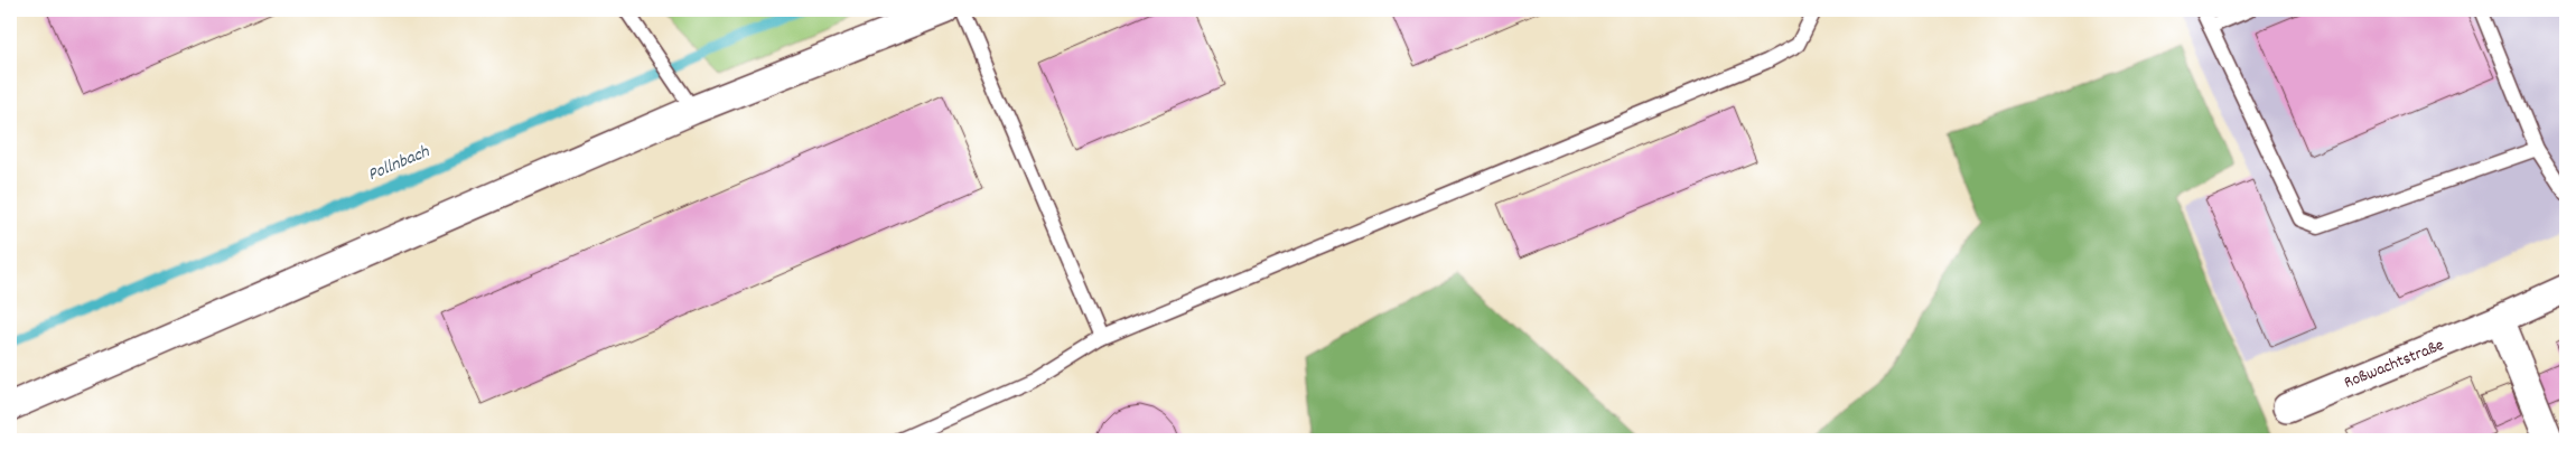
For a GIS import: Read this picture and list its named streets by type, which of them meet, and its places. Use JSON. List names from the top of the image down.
{
  "streets": {
    "street": ["Roßwachtstraße"]
  },
  "water": ["Pollnbach"]
}
